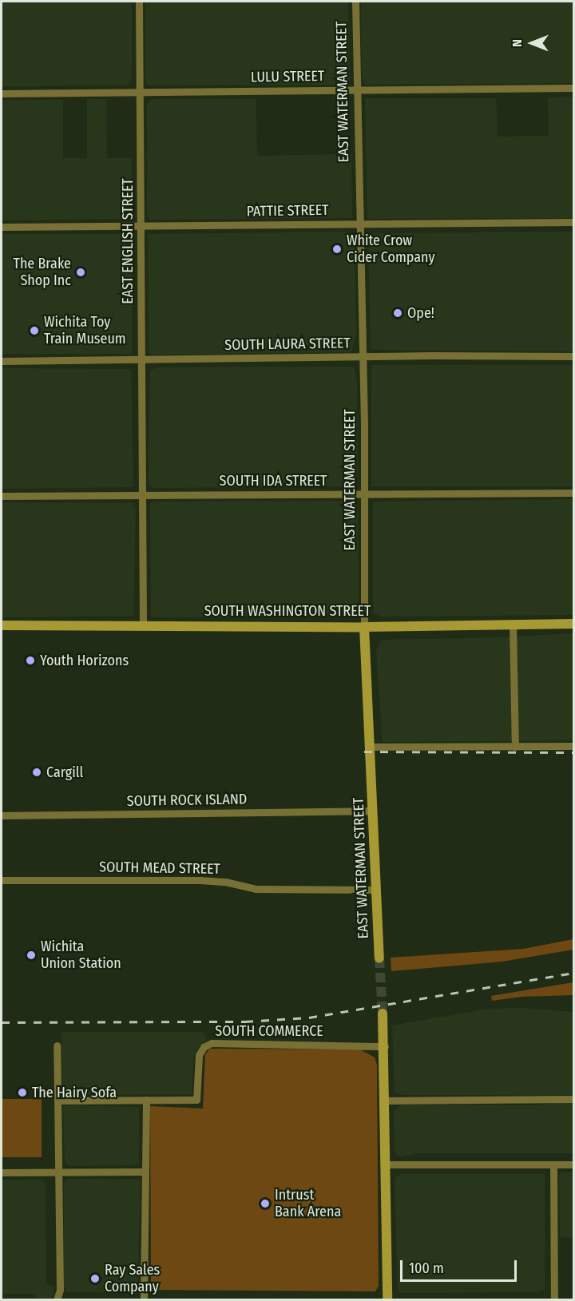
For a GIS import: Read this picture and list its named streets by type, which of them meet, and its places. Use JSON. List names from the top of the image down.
{
  "streets": {
    "street": [
      "LULU STREET",
      "EAST WATERMAN STREET",
      "PATTIE STREET",
      "EAST ENGLISH STREET",
      "SOUTH LAURA STREET",
      "SOUTH IDA STREET",
      "SOUTH WASHINGTON STREET",
      "SOUTH ROCK ISLAND",
      "SOUTH MEAD STREET",
      "SOUTH COMMERCE"
    ]
  },
  "crossings": [
    ["LULU STREET", "EAST WATERMAN STREET"],
    ["LULU STREET", "EAST ENGLISH STREET"],
    ["EAST WATERMAN STREET", "PATTIE STREET"],
    ["EAST WATERMAN STREET", "SOUTH LAURA STREET"],
    ["EAST WATERMAN STREET", "SOUTH IDA STREET"],
    ["EAST WATERMAN STREET", "SOUTH WASHINGTON STREET"],
    ["EAST WATERMAN STREET", "SOUTH ROCK ISLAND"],
    ["EAST WATERMAN STREET", "SOUTH MEAD STREET"],
    ["PATTIE STREET", "EAST ENGLISH STREET"],
    ["EAST ENGLISH STREET", "SOUTH LAURA STREET"],
    ["EAST ENGLISH STREET", "SOUTH IDA STREET"],
    ["EAST ENGLISH STREET", "SOUTH WASHINGTON STREET"]
  ],
  "places": [
    "White Crow Cider Company",
    "The Brake Shop Inc",
    "Ope!",
    "Wichita Toy Train Museum",
    "Youth Horizons",
    "Cargill",
    "Wichita Union Station",
    "The Hairy Sofa",
    "Intrust Bank Arena",
    "Ray Sales Company"
  ],
  "scale_bar": "100 m",
  "north": "left"
}
